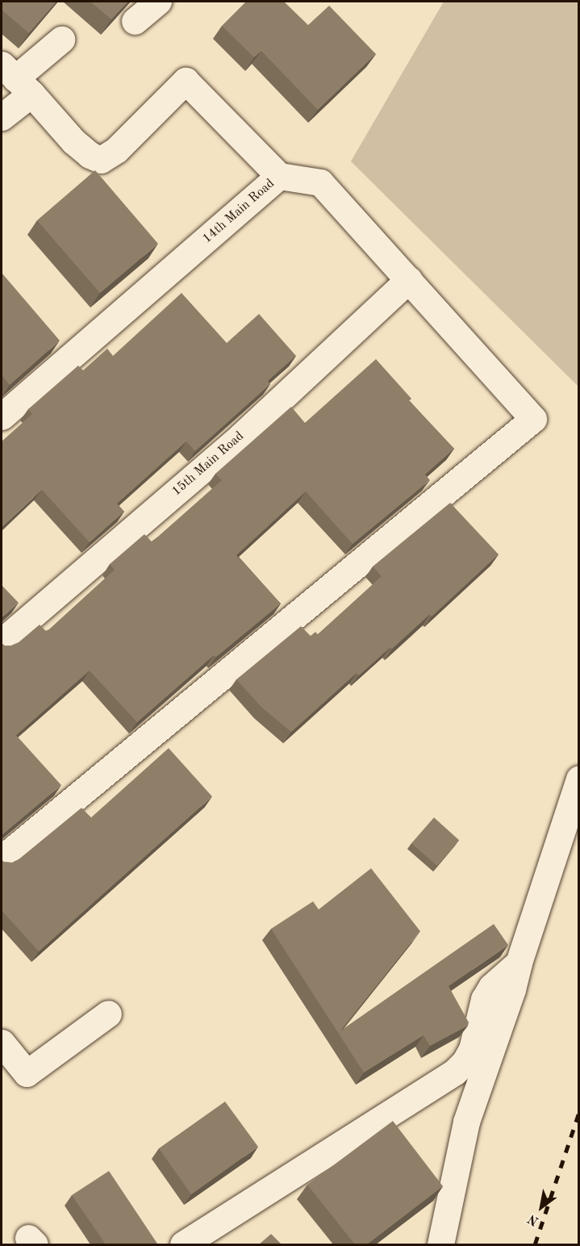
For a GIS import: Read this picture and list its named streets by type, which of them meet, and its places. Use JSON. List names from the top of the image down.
{
  "streets": {
    "street": ["14th Main Road", "15th Main Road"]
  },
  "north": "bottom left"
}
